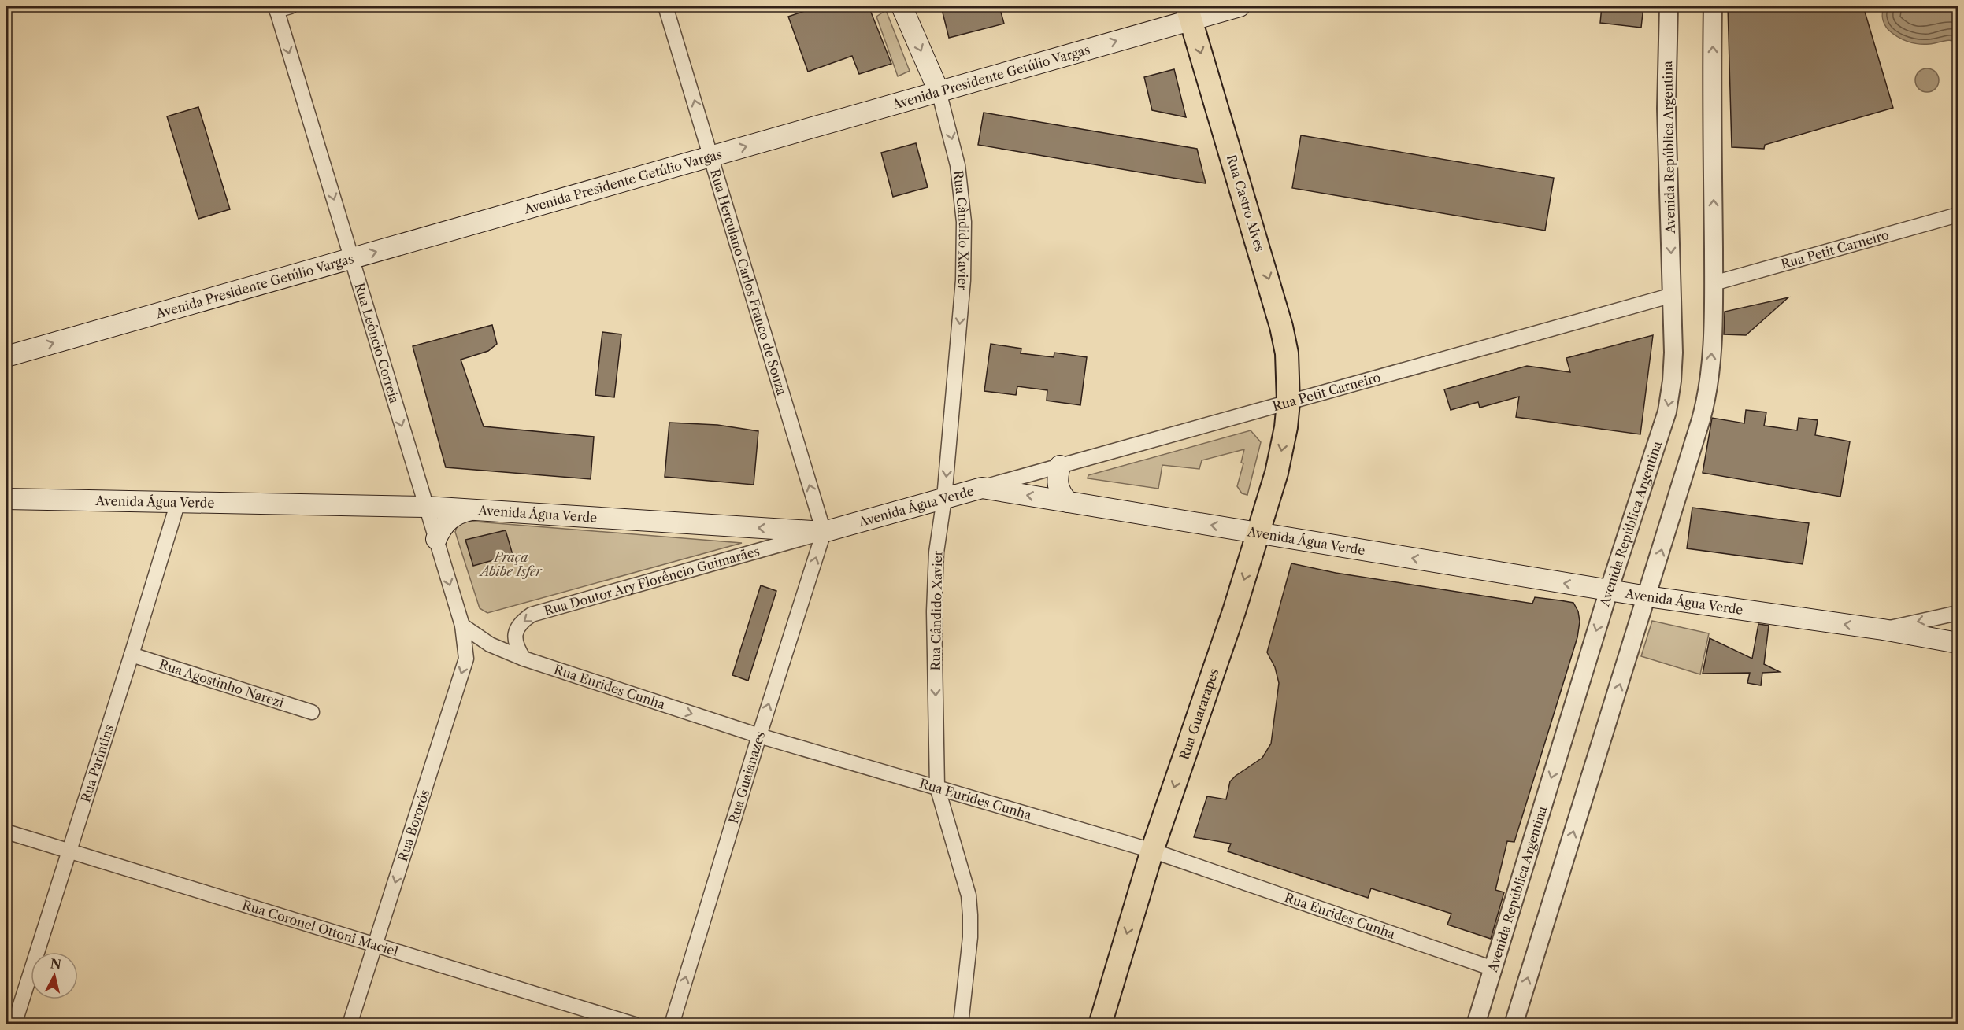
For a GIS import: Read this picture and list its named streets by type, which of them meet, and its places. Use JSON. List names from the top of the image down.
{
  "streets": {
    "main road": [
      "Avenida Presidente Getúlio Vargas",
      "Rua Castro Alves",
      "Rua Cândido Xavier",
      "Avenida Água Verde",
      "Rua Guararapes"
    ],
    "street": [
      "Avenida República Argentina",
      "Rua Petit Carneiro",
      "Rua Herculano Carlos Franco de Souza",
      "Rua Leôncio Correia",
      "Rua Doutor Ary Florêncio Guimarães",
      "Rua Agostinho Narezi",
      "Rua Eurides Cunha",
      "Rua Parintins",
      "Rua Guaianazes",
      "Rua Bororós",
      "Rua Coronel Ottoni Maciel"
    ]
  },
  "crossings": [
    ["Avenida Presidente Getúlio Vargas", "Rua Castro Alves"],
    ["Avenida Presidente Getúlio Vargas", "Rua Cândido Xavier"],
    ["Avenida Presidente Getúlio Vargas", "Rua Herculano Carlos Franco de Souza"],
    ["Avenida Presidente Getúlio Vargas", "Rua Leôncio Correia"],
    ["Avenida República Argentina", "Rua Petit Carneiro"],
    ["Avenida República Argentina", "Avenida Água Verde"],
    ["Avenida República Argentina", "Rua Eurides Cunha"],
    ["Rua Castro Alves", "Rua Petit Carneiro"],
    ["Rua Castro Alves", "Rua Guararapes"],
    ["Rua Cândido Xavier", "Avenida Água Verde"],
    ["Rua Cândido Xavier", "Rua Eurides Cunha"],
    ["Rua Petit Carneiro", "Avenida Água Verde"],
    ["Rua Petit Carneiro", "Rua Guararapes"],
    ["Rua Herculano Carlos Franco de Souza", "Avenida Água Verde"],
    ["Rua Herculano Carlos Franco de Souza", "Rua Doutor Ary Florêncio Guimarães"],
    ["Rua Herculano Carlos Franco de Souza", "Rua Guaianazes"],
    ["Rua Leôncio Correia", "Avenida Água Verde"],
    ["Rua Leôncio Correia", "Rua Eurides Cunha"],
    ["Rua Leôncio Correia", "Rua Bororós"],
    ["Avenida Água Verde", "Rua Doutor Ary Florêncio Guimarães"],
    ["Avenida Água Verde", "Rua Guararapes"],
    ["Avenida Água Verde", "Rua Parintins"],
    ["Avenida Água Verde", "Rua Guaianazes"],
    ["Rua Doutor Ary Florêncio Guimarães", "Rua Eurides Cunha"],
    ["Rua Doutor Ary Florêncio Guimarães", "Rua Guaianazes"],
    ["Rua Agostinho Narezi", "Rua Parintins"],
    ["Rua Eurides Cunha", "Rua Guararapes"],
    ["Rua Eurides Cunha", "Rua Guaianazes"],
    ["Rua Eurides Cunha", "Rua Bororós"],
    ["Rua Parintins", "Rua Coronel Ottoni Maciel"],
    ["Rua Bororós", "Rua Coronel Ottoni Maciel"]
  ],
  "one_way": [
    "Avenida Presidente Getúlio Vargas",
    "Rua Castro Alves",
    "Rua Cândido Xavier",
    "Rua Herculano Carlos Franco de Souza",
    "Rua Leôncio Correia",
    "Avenida Água Verde",
    "Rua Doutor Ary Florêncio Guimarães",
    "Rua Guararapes",
    "Rua Guaianazes",
    "Rua Bororós"
  ],
  "parks": ["Praça Abibe Isfer"],
  "north": "top"
}
